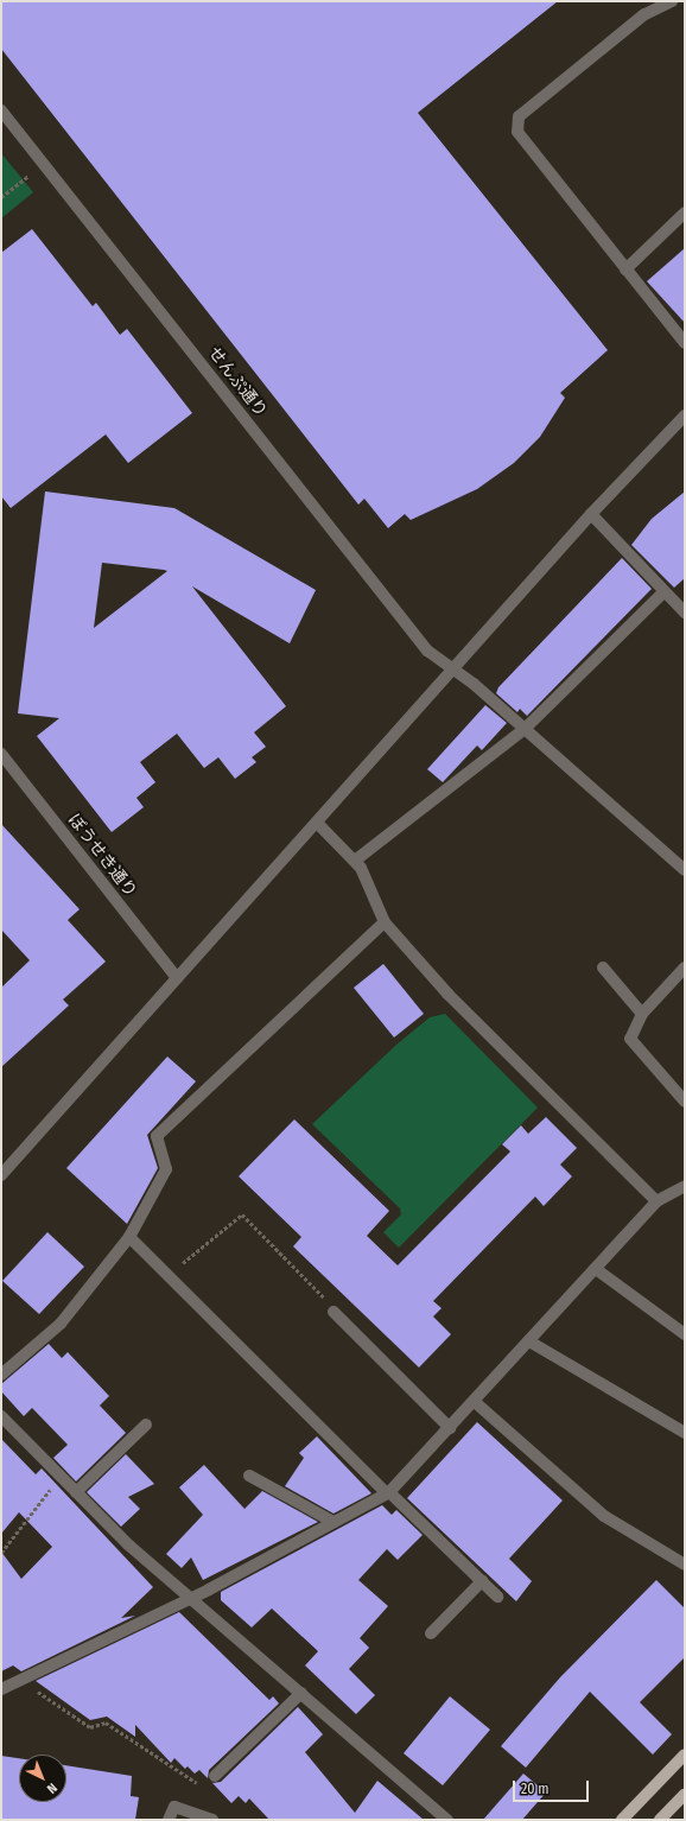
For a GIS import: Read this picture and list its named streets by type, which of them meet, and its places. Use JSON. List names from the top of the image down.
{
  "streets": {
    "street": ["せんぷ通り", "ぼうせき通り"]
  },
  "scale_bar": "20 m",
  "north": "bottom right"
}
